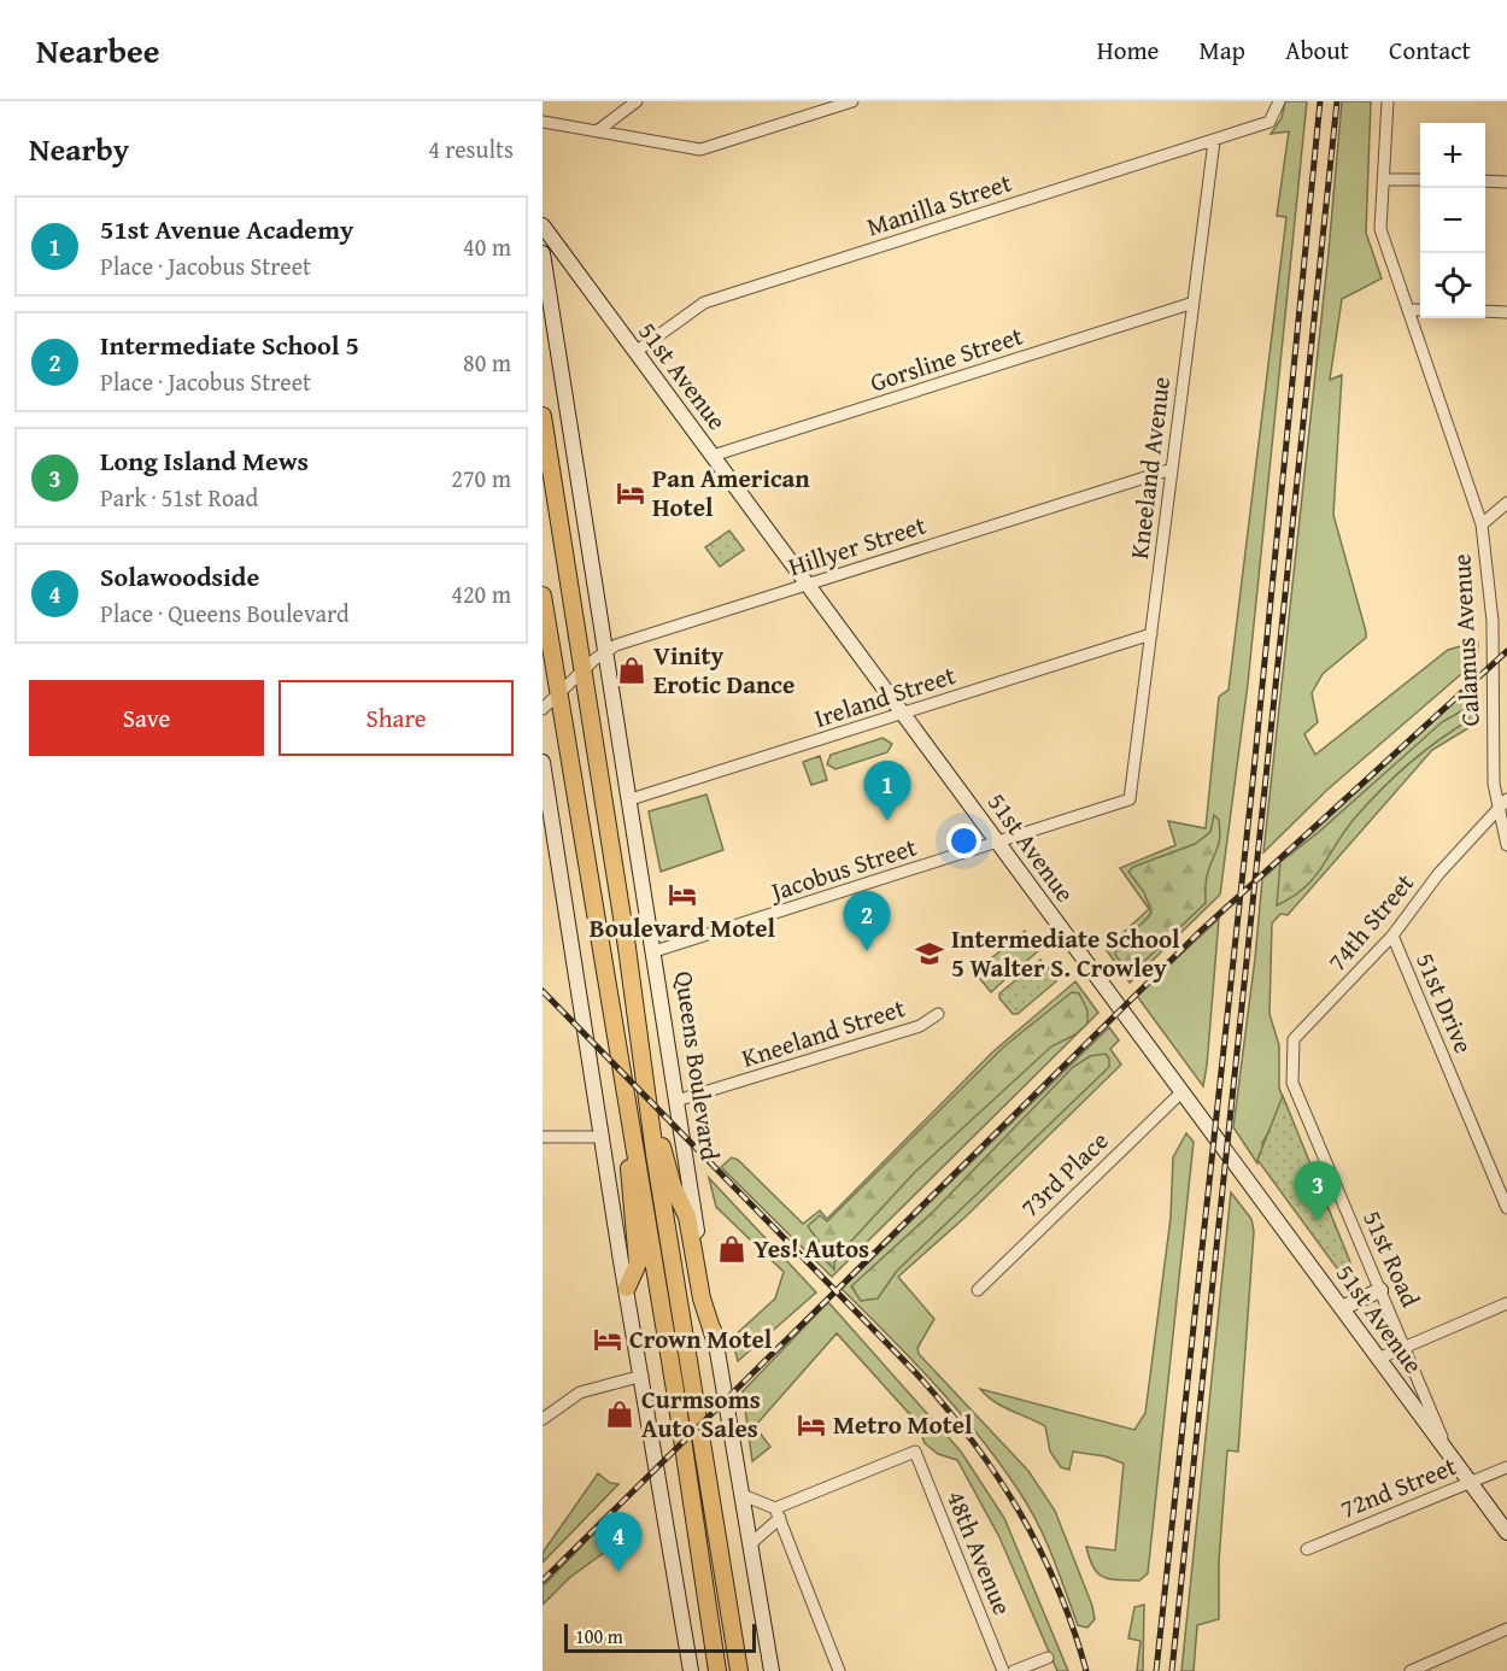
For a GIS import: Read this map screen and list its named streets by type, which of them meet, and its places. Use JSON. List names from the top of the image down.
{
  "streets": {
    "main road": ["Queens Boulevard"],
    "street": [
      "Manilla Street",
      "Gorsline Street",
      "51st Avenue",
      "Kneeland Avenue",
      "Hillyer Street",
      "Calamus Avenue",
      "Ireland Street",
      "Jacobus Street",
      "74th Street",
      "51st Drive",
      "Kneeland Street",
      "73rd Place",
      "51st Road",
      "72nd Street",
      "48th Avenue"
    ]
  },
  "crossings": [
    ["Manilla Street", "51st Avenue"],
    ["Manilla Street", "Kneeland Avenue"],
    ["Gorsline Street", "51st Avenue"],
    ["Gorsline Street", "Kneeland Avenue"],
    ["51st Avenue", "Hillyer Street"],
    ["51st Avenue", "Ireland Street"],
    ["51st Avenue", "Jacobus Street"],
    ["51st Avenue", "73rd Place"],
    ["51st Avenue", "51st Road"],
    ["51st Avenue", "72nd Street"],
    ["Kneeland Avenue", "Hillyer Street"],
    ["Kneeland Avenue", "Ireland Street"],
    ["Kneeland Avenue", "Jacobus Street"],
    ["Hillyer Street", "Queens Boulevard"],
    ["Calamus Avenue", "74th Street"],
    ["Ireland Street", "Queens Boulevard"],
    ["Jacobus Street", "Queens Boulevard"],
    ["74th Street", "51st Drive"],
    ["74th Street", "51st Road"],
    ["Kneeland Street", "Queens Boulevard"]
  ],
  "places": {
    "hotel": [
      "Pan American Hotel",
      "Boulevard Motel",
      "Crown Motel",
      "Metro Motel"
    ],
    "shop": ["Vinity Erotic Dance", "Yes! Autos", "Curmsoms Auto Sales"],
    "school or university": ["Intermediate School 5 Walter S. Crowley"]
  },
  "scale_bar": "100 m",
  "page": {
    "header": "Nearbee",
    "nav": [
      "Home",
      "Map",
      "About",
      "Contact"
    ],
    "heading": ["Nearby", "4 results"],
    "map_buttons": ["+", "−"],
    "list": [
      {
        "mark": "1",
        "name": "51st Avenue Academy",
        "note": "Place · Jacobus Street",
        "value": "40 m"
      },
      {
        "mark": "2",
        "name": "Intermediate School 5",
        "note": "Place · Jacobus Street",
        "value": "80 m"
      },
      {
        "mark": "3",
        "name": "Long Island Mews",
        "note": "Park · 51st Road",
        "value": "270 m"
      },
      {
        "mark": "4",
        "name": "Solawoodside",
        "note": "Place · Queens Boulevard",
        "value": "420 m"
      }
    ],
    "buttons": ["Save", "Share"],
    "pins": [
      "1",
      "2",
      "3",
      "4"
    ],
    "scale": "100 m"
  }
}
